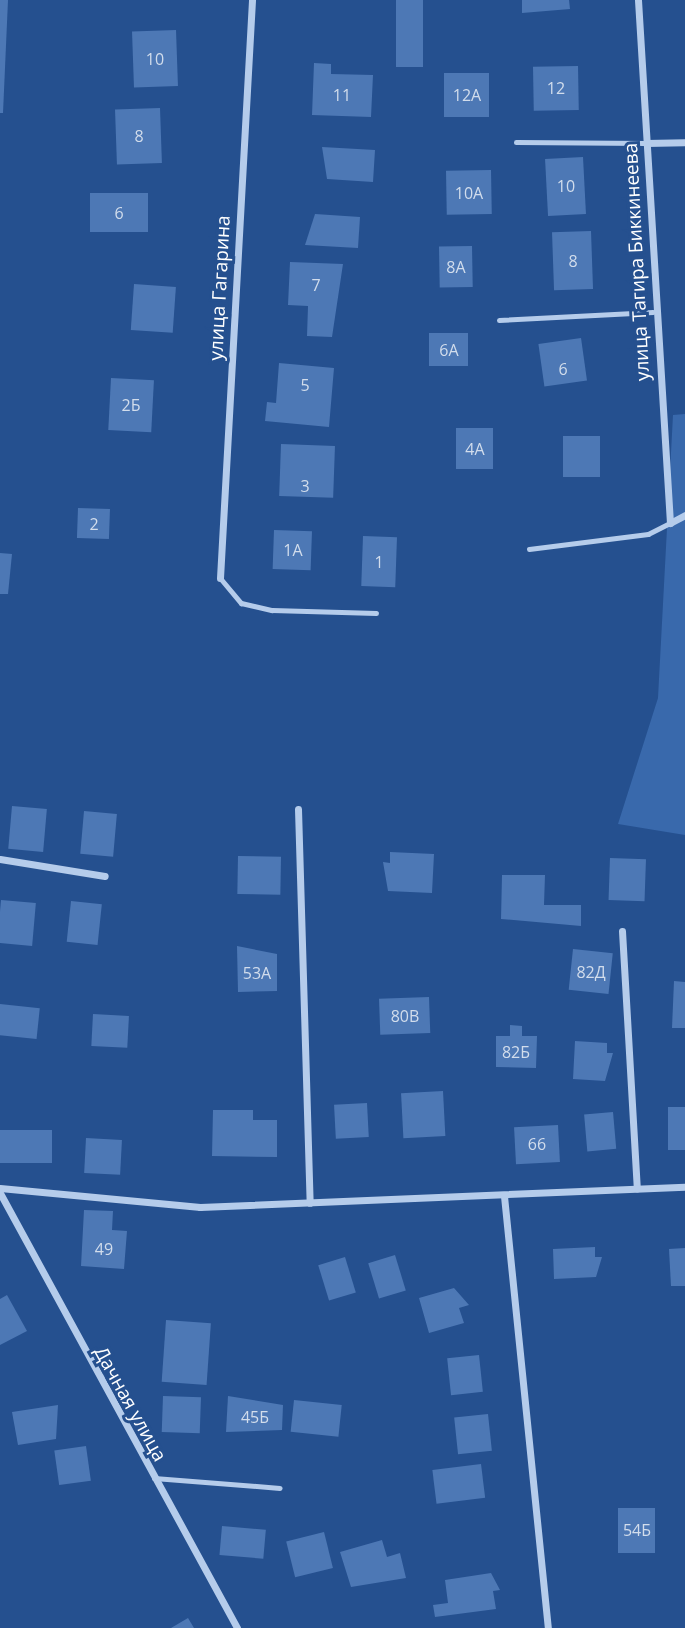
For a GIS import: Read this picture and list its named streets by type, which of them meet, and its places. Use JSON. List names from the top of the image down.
{
  "streets": {
    "street": ["улица Тагира Биккинеева", "улица Гагарина", "Дачная улица"]
  },
  "house_numbers": [
    "10",
    "12",
    "11",
    "12А",
    "8",
    "10",
    "10А",
    "6",
    "8",
    "8А",
    "7",
    "6А",
    "6",
    "5",
    "2Б",
    "4А",
    "3",
    "2",
    "1А",
    "1",
    "82Д",
    "53А",
    "80В",
    "82Б",
    "66",
    "49",
    "45Б",
    "54Б"
  ]
}
